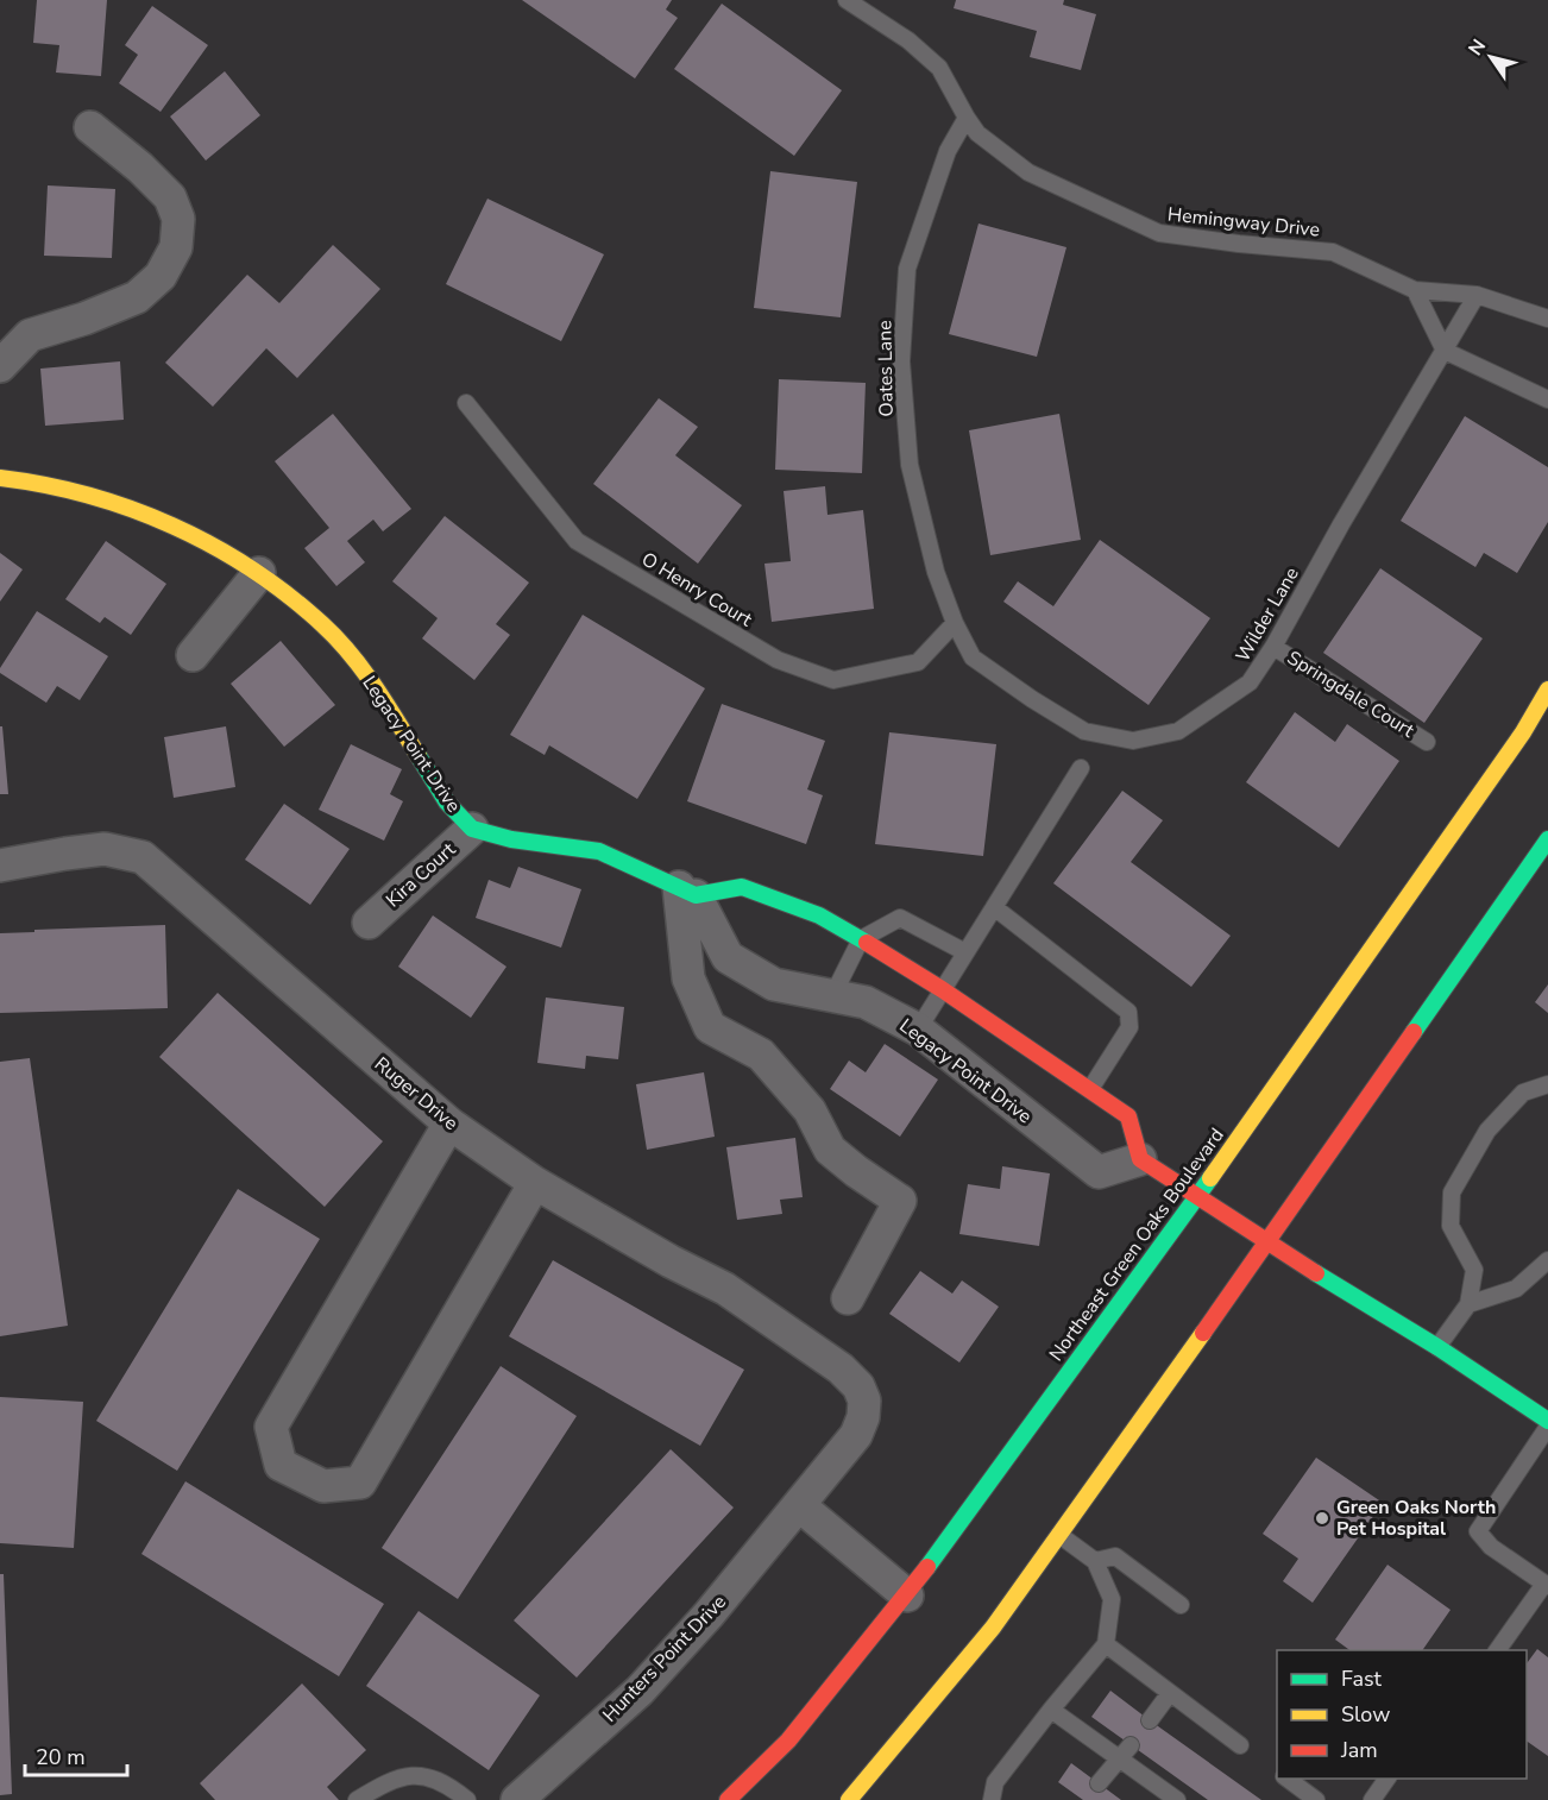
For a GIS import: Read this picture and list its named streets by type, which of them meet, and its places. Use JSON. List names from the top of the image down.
{
  "streets": {
    "main road": ["Legacy Point Drive", "Northeast Green Oaks Boulevard"],
    "street": ["Kira Court", "Ruger Drive", "Hunters Point Drive"],
    "lane": [
      "Hemingway Drive",
      "Oates Lane",
      "O Henry Court",
      "Wilder Lane",
      "Springdale Court"
    ]
  },
  "crossings": [
    ["Hemingway Drive", "Oates Lane"],
    ["Hemingway Drive", "Wilder Lane"],
    ["Oates Lane", "O Henry Court"],
    ["Oates Lane", "Wilder Lane"],
    ["O Henry Court", "Wilder Lane"],
    ["Wilder Lane", "Springdale Court"],
    ["Legacy Point Drive", "Kira Court"],
    ["Ruger Drive", "Hunters Point Drive"]
  ],
  "places": ["Green Oaks North Pet Hospital"],
  "legend": ["Fast", "Slow", "Jam"],
  "scale_bar": "20 m",
  "north": "top left"
}
